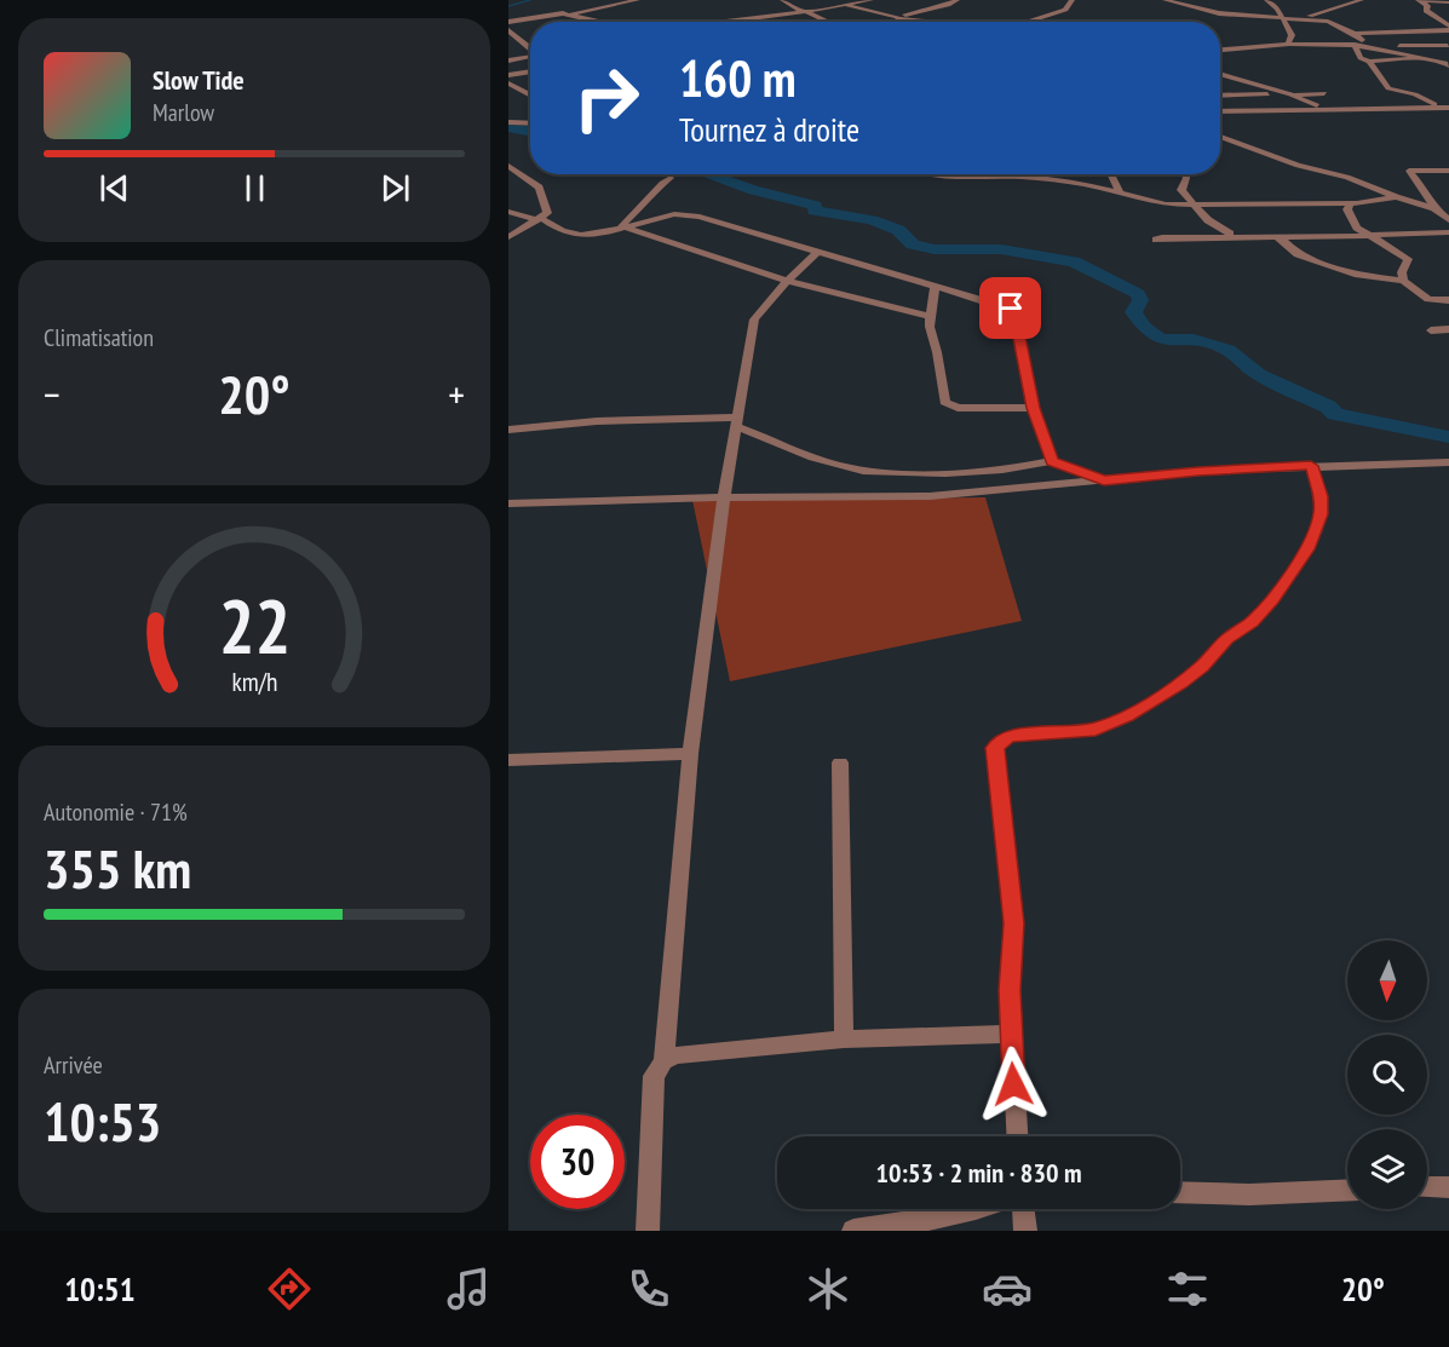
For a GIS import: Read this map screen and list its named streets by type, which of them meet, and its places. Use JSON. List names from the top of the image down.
{
  "north": "bottom",
  "page": {
    "turn": ["160 m", "Tournez à droite"],
    "song": ["Slow Tide", "Marlow"],
    "tile": [
      "Climatisation",
      ["Autonomie · 71%", "355 km"],
      ["Arrivée", "10:53"]
    ],
    "heat": ["−", "20°", "+"],
    "limit": "30",
    "trip": "10:53 · 2 min · 830 m",
    "tabs": ["10:51", "20°"],
    "gauge": ["22", "km/h"]
  }
}
